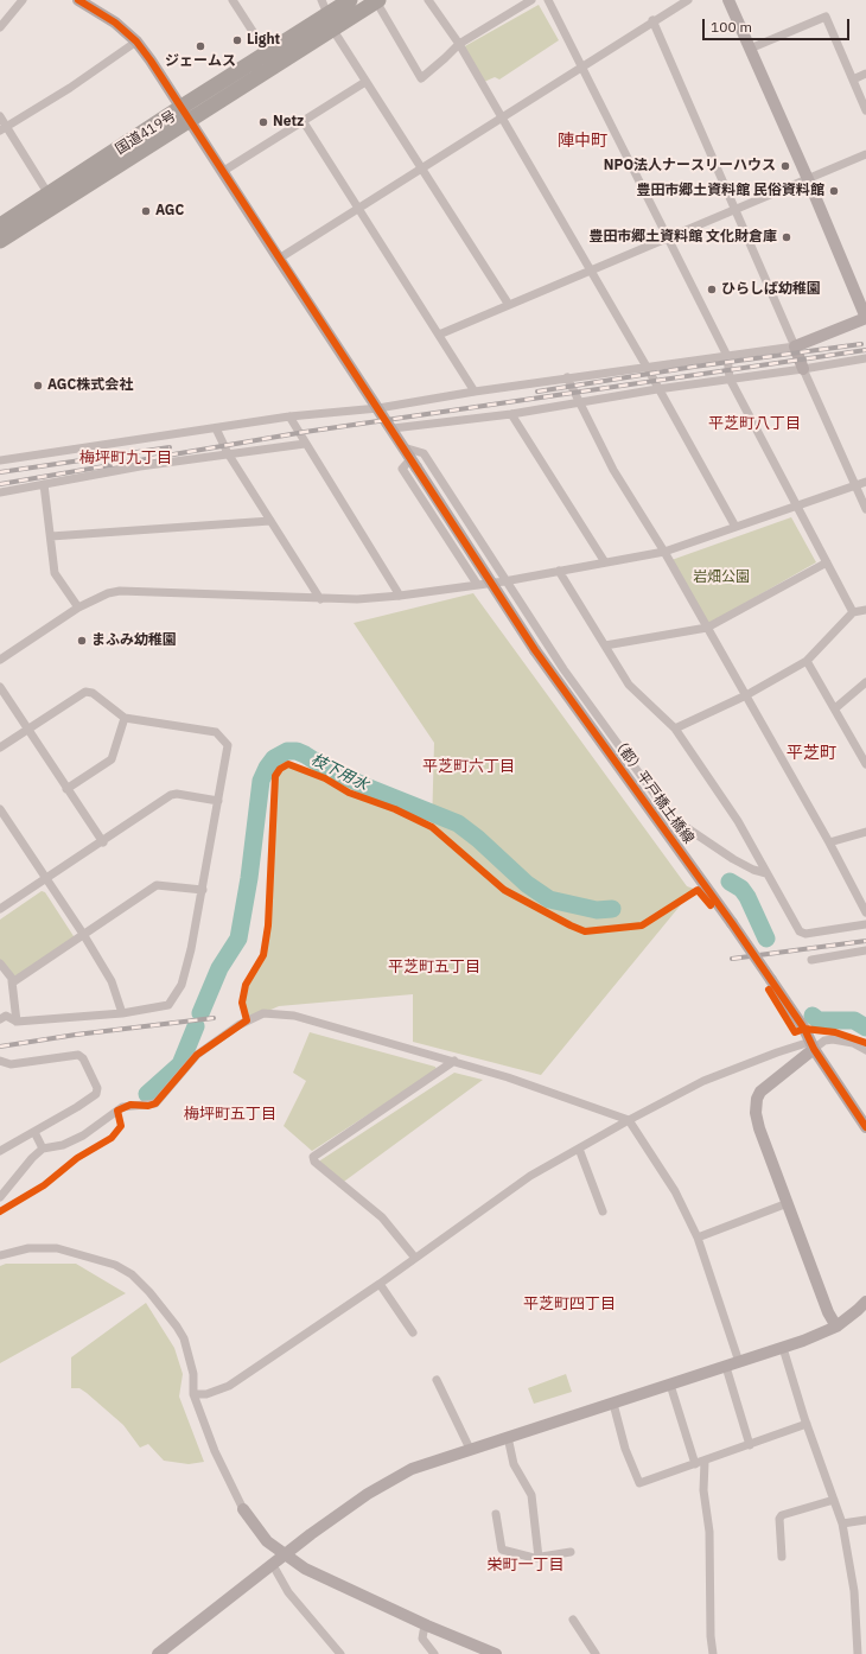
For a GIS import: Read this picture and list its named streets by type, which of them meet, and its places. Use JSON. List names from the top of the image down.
{
  "streets": {
    "highway": ["国道419号"],
    "street": ["（都）平戸橋土橋線"]
  },
  "crossings": [
    ["国道419号", "（都）平戸橋土橋線"]
  ],
  "districts": [
    "陣中町",
    "平芝町八丁目",
    "梅坪町九丁目",
    "平芝町",
    "平芝町六丁目",
    "平芝町五丁目",
    "梅坪町五丁目",
    "平芝町四丁目",
    "栄町一丁目"
  ],
  "water": ["枝下用水"],
  "parks": ["岩畑公園"],
  "places": [
    "Light",
    "ジェームス",
    "Netz",
    "NPO法人ナースリーハウス",
    "豊田市郷土資料館 民俗資料館",
    "AGC",
    "豊田市郷土資料館 文化財倉庫",
    "ひらしば幼稚園",
    "AGC株式会社",
    "まふみ幼稚園"
  ],
  "scale_bar": "100 m"
}
